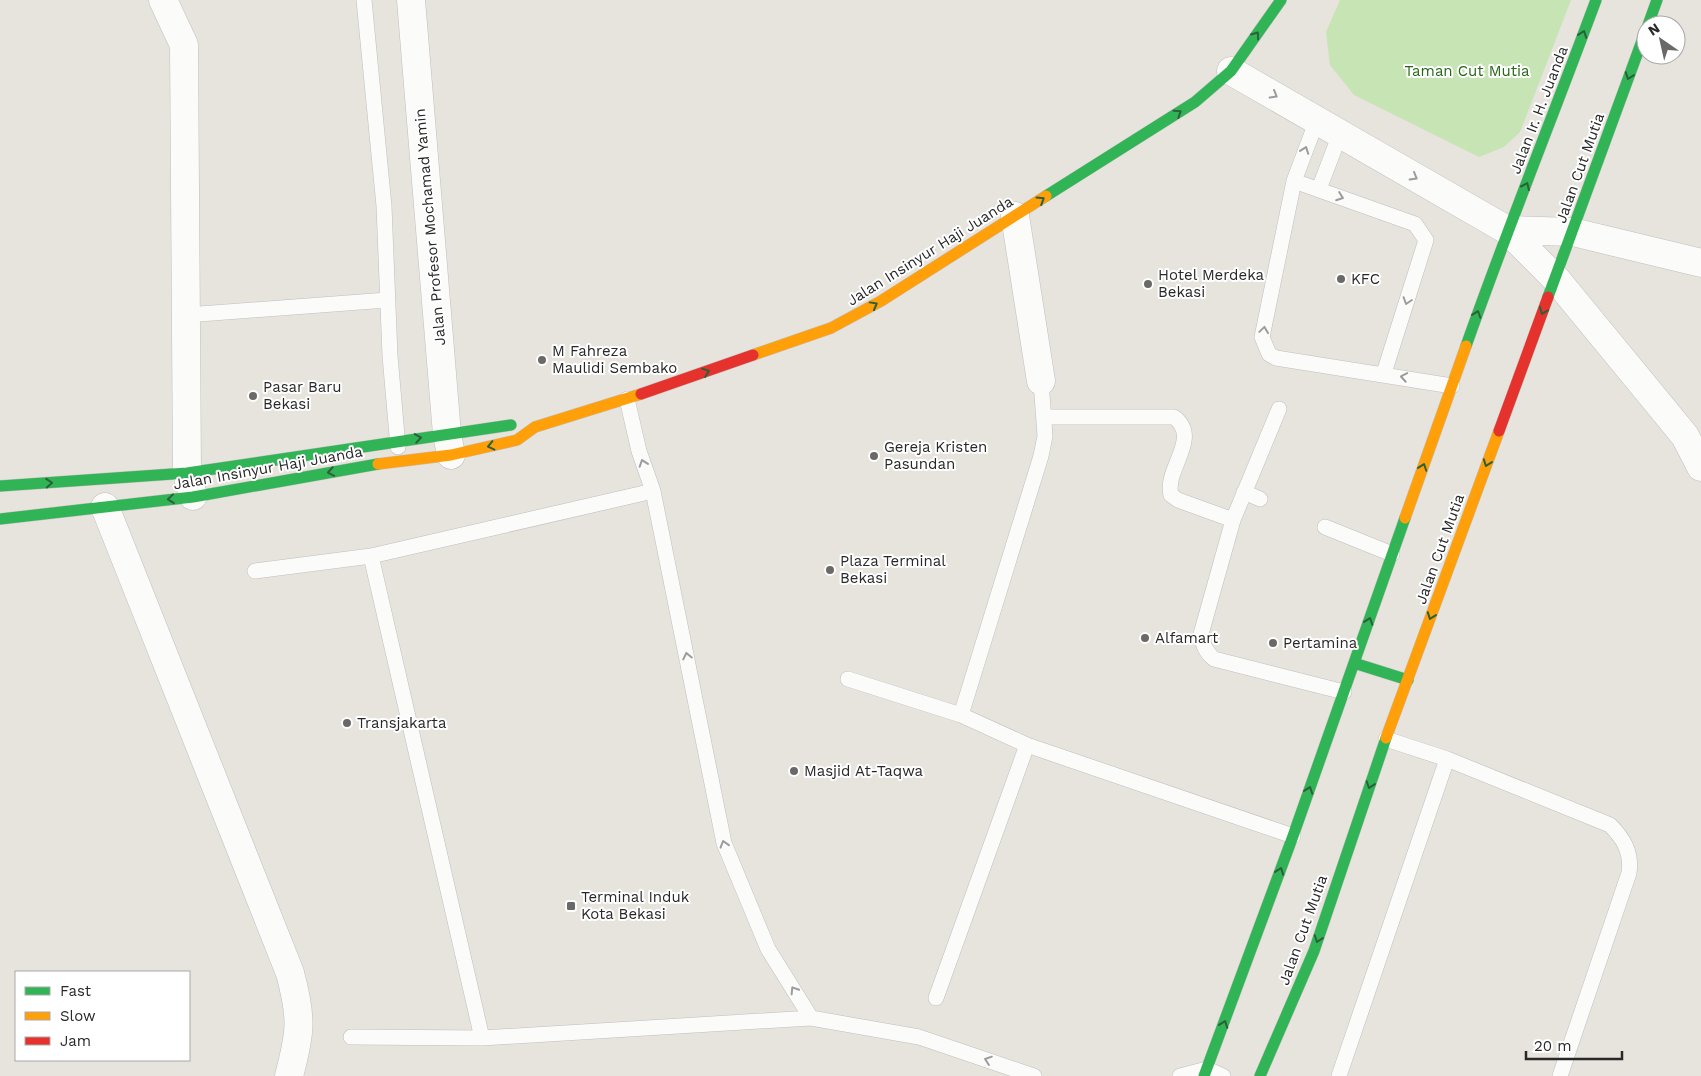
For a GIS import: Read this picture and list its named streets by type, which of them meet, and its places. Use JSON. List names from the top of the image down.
{
  "streets": {
    "main road": ["Jalan Ir. H. Juanda", "Jalan Cut Mutia", "Jalan Insinyur Haji Juanda"],
    "street": ["Jalan Profesor Mochamad Yamin"]
  },
  "crossings": [
    ["Jalan Profesor Mochamad Yamin", "Jalan Insinyur Haji Juanda"]
  ],
  "one_way": ["Jalan Ir. H. Juanda"],
  "parks": ["Taman Cut Mutia"],
  "places": {
    "other": [
      "KFC",
      "Hotel Merdeka Bekasi",
      "M Fahreza Maulidi Sembako",
      "Pasar Baru Bekasi",
      "Gereja Kristen Pasundan",
      "Plaza Terminal Bekasi",
      "Alfamart",
      "Pertamina",
      "Transjakarta",
      "Masjid At-Taqwa"
    ],
    "transit": ["Terminal Induk Kota Bekasi"]
  },
  "legend": ["Fast", "Slow", "Jam"],
  "scale_bar": "20 m",
  "north": "top left"
}
